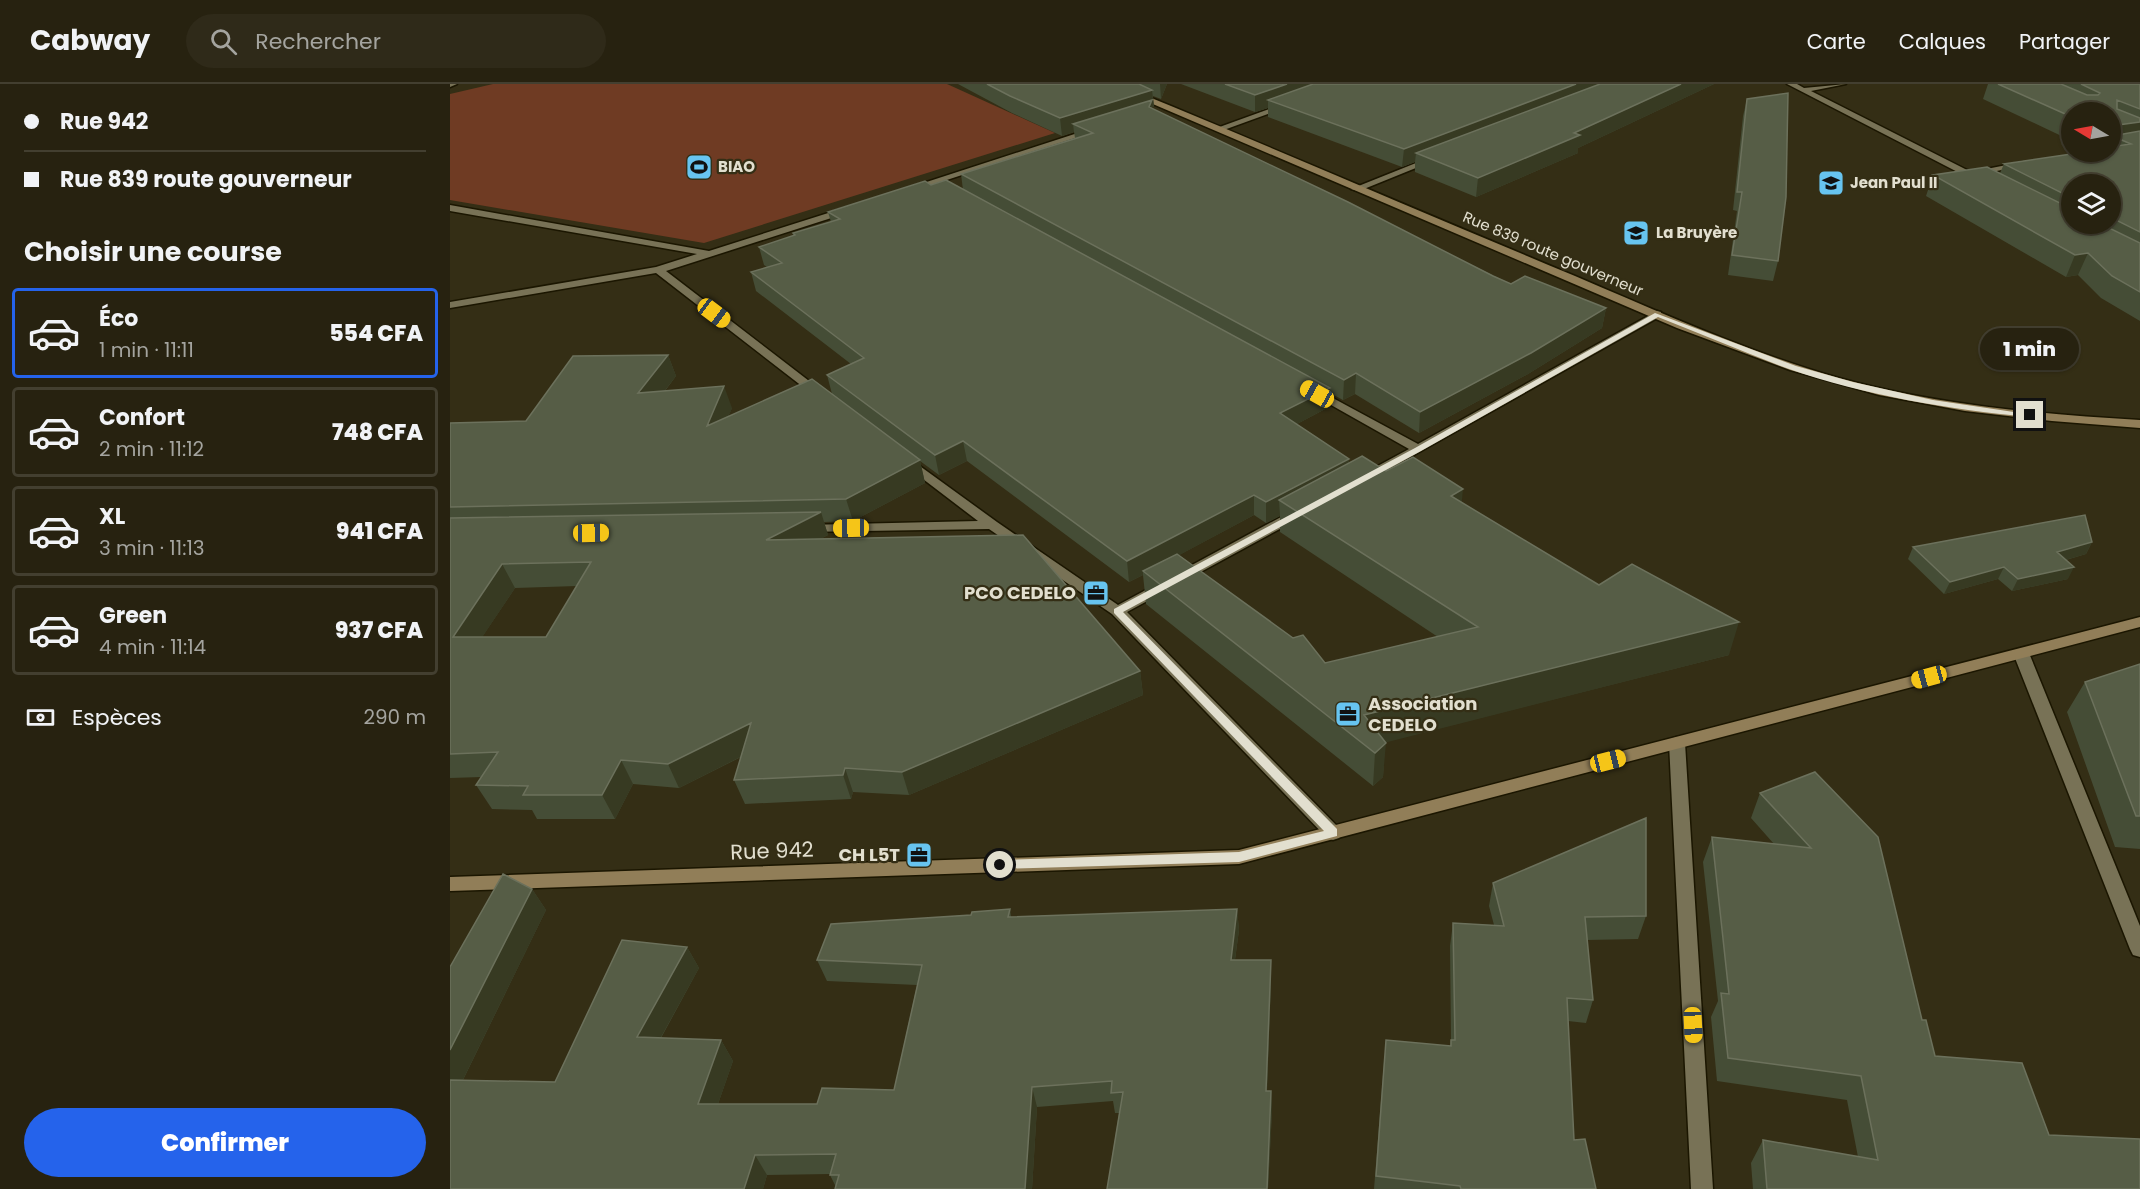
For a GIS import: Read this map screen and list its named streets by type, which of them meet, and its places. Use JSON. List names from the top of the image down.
{
  "streets": {
    "street": ["Rue 839 route gouverneur", "Rue 942"]
  },
  "places": {
    "sports": ["BIAO"],
    "school or university": ["Jean Paul II", "La Bruyère"],
    "office": ["PCO CEDELO", "Association CEDELO", "CH L5T"]
  },
  "north": "left",
  "page": {
    "header": "Cabway",
    "search": "Rechercher",
    "nav": ["Carte", "Calques", "Partager"],
    "banner": ["Rue 942", "Rue 839 route gouverneur"],
    "heading": "Choisir une course",
    "list": [
      {
        "name": "Éco",
        "note": "1 min · 11:11",
        "value": "554 CFA"
      },
      {
        "name": "Confort",
        "note": "2 min · 11:12",
        "value": "748 CFA"
      },
      {
        "name": "XL",
        "note": "3 min · 11:13",
        "value": "941 CFA"
      },
      {
        "name": "Green",
        "note": "4 min · 11:14",
        "value": "937 CFA"
      }
    ],
    "bubble": "1 min",
    "pay": ["Espèces", "290 m"],
    "buttons": "Confirmer"
  }
}
